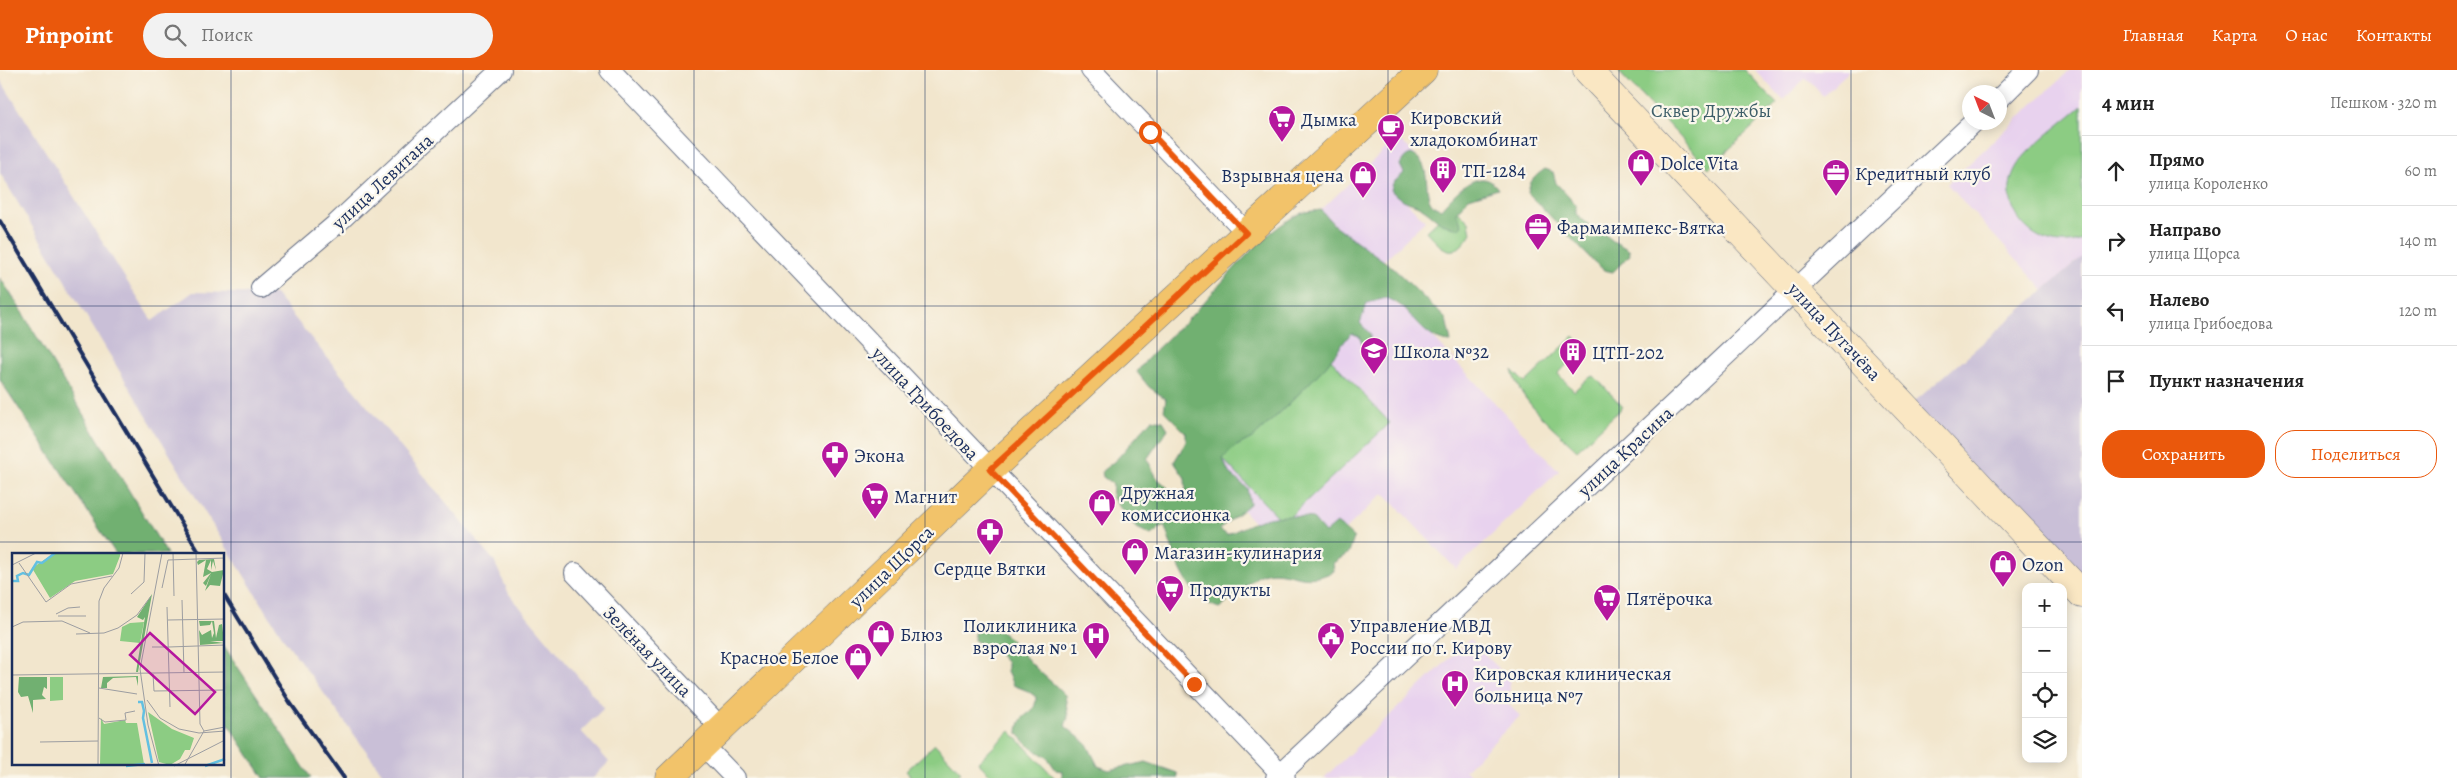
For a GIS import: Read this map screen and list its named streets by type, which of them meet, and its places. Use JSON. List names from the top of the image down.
{
  "streets": {
    "main road": ["улица Щорса"],
    "street": [
      "улица Левитана",
      "улица Пугачёва",
      "улица Грибоедова",
      "улица Красина",
      "Зелёная улица"
    ]
  },
  "crossings": [
    ["улица Пугачёва", "улица Красина"],
    ["улица Грибоедова", "улица Красина"],
    ["улица Грибоедова", "улица Щорса"],
    ["улица Щорса", "Зелёная улица"]
  ],
  "parks": ["Сквер Дружбы"],
  "places": {
    "supermarket": [
      "Дымка",
      "Магнит",
      "Продукты",
      "Пятёрочка"
    ],
    "cafe": ["Кировский хладокомбинат"],
    "shop": [
      "Dolce Vita",
      "Взрывная цена",
      "Дружная комиссионка",
      "Магазин-кулинария",
      "Ozon",
      "Блюз",
      "Красное Белое"
    ],
    "building": ["ТП-1284", "ЦТП-202"],
    "office": ["Кредитный клуб", "Фармаимпекс-Вятка"],
    "school or university": ["Школа №32"],
    "pharmacy": ["Экона", "Сердце Вятки"],
    "hospital": ["Поликлиника взрослая № 1", "Кировская клиническая больница №7"],
    "public building": ["Управление МВД России по г. Кирову"]
  },
  "north": "top left",
  "page": {
    "header": "Pinpoint",
    "search": "Поиск",
    "nav": [
      "Главная",
      "Карта",
      "О нас",
      "Контакты"
    ],
    "heading": ["4 мин", "Пешком · 320 m"],
    "list": [
      ["Прямо", "улица Короленко", "60 m"],
      ["Направо", "улица Щорса", "140 m"],
      ["Налево", "улица Грибоедова", "120 m"],
      "Пункт назначения"
    ],
    "buttons": ["Сохранить", "Поделиться"],
    "map_buttons": ["+", "−"]
  }
}
